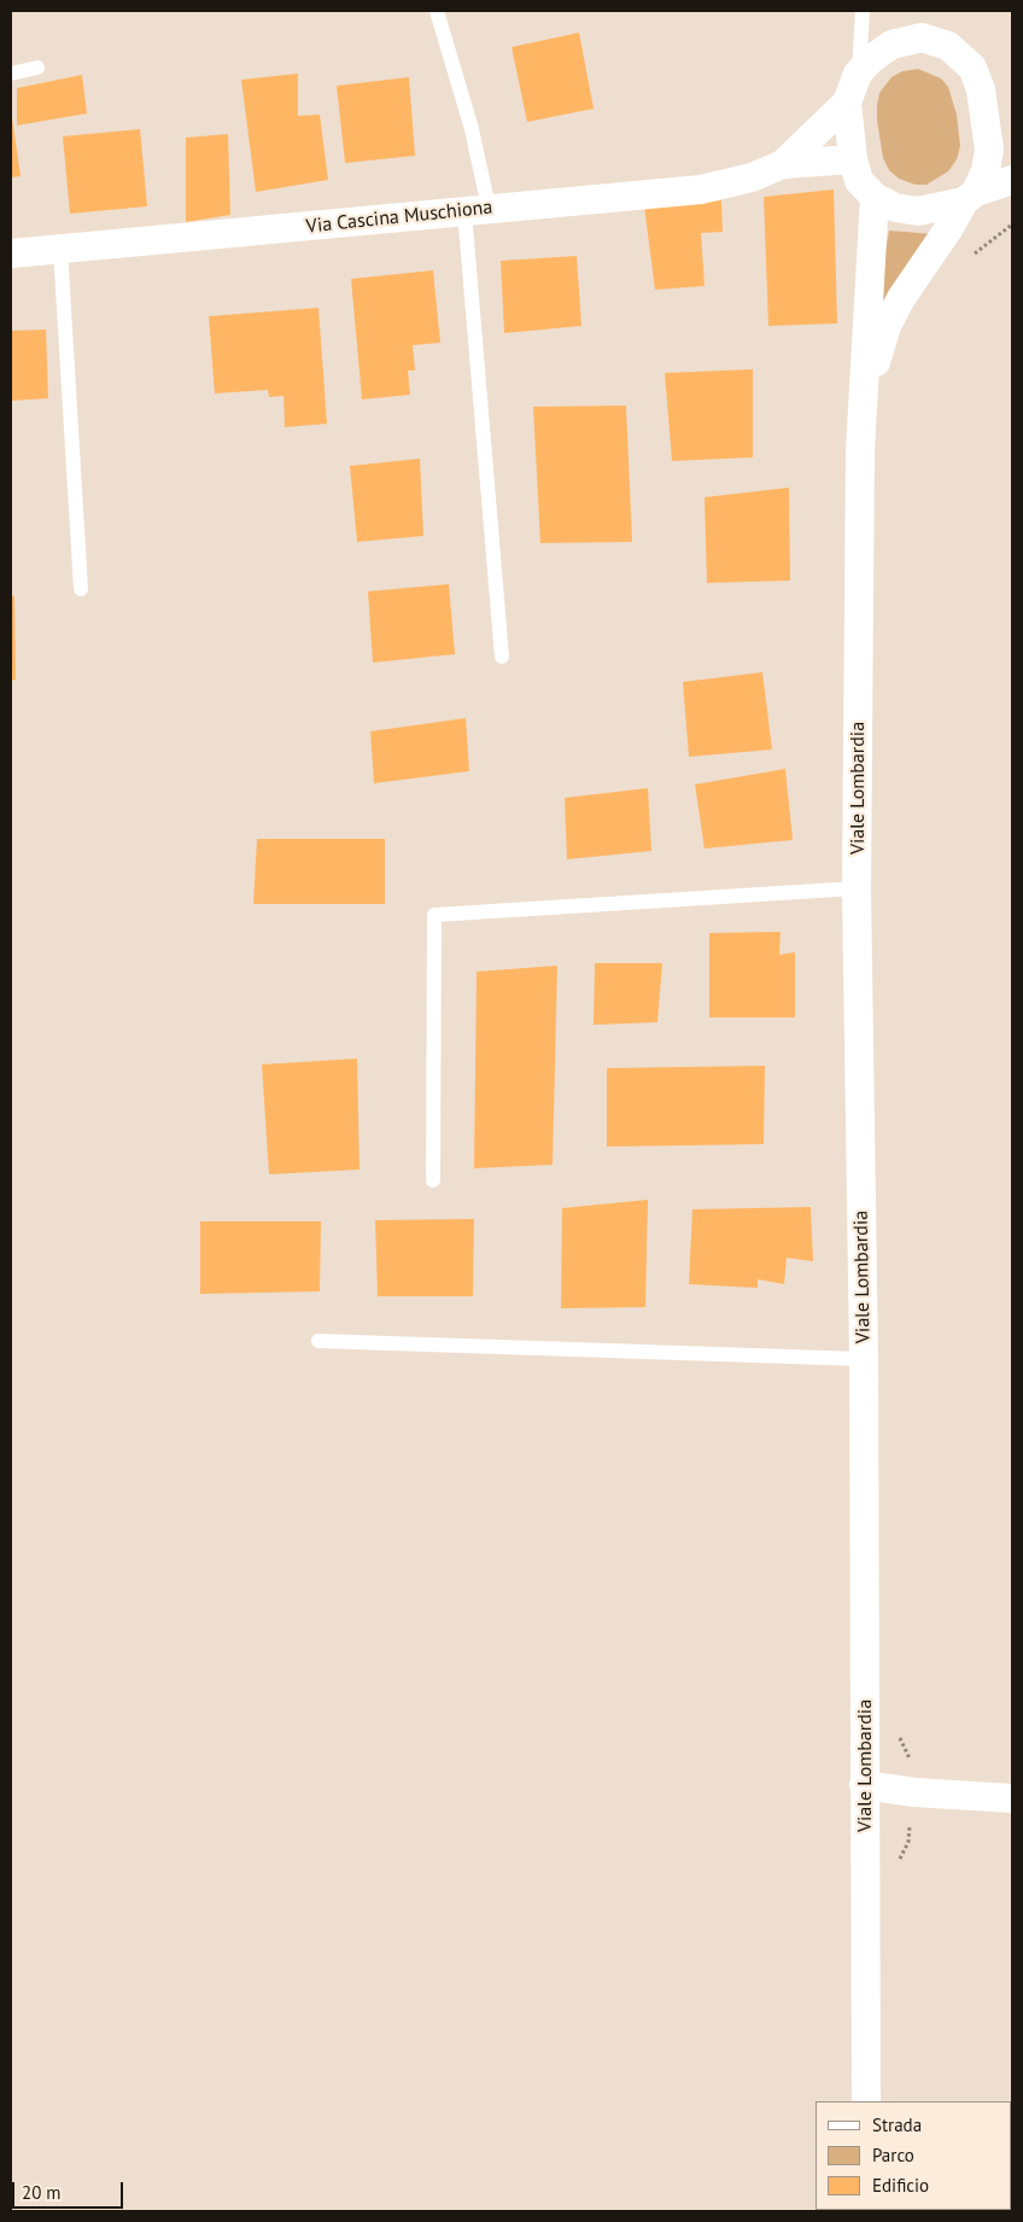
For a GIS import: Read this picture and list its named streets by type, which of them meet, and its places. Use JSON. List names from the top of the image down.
{
  "streets": {
    "street": ["Via Cascina Muschiona", "Viale Lombardia"]
  },
  "legend": ["Strada", "Parco", "Edificio"],
  "scale_bar": "20 m"
}
